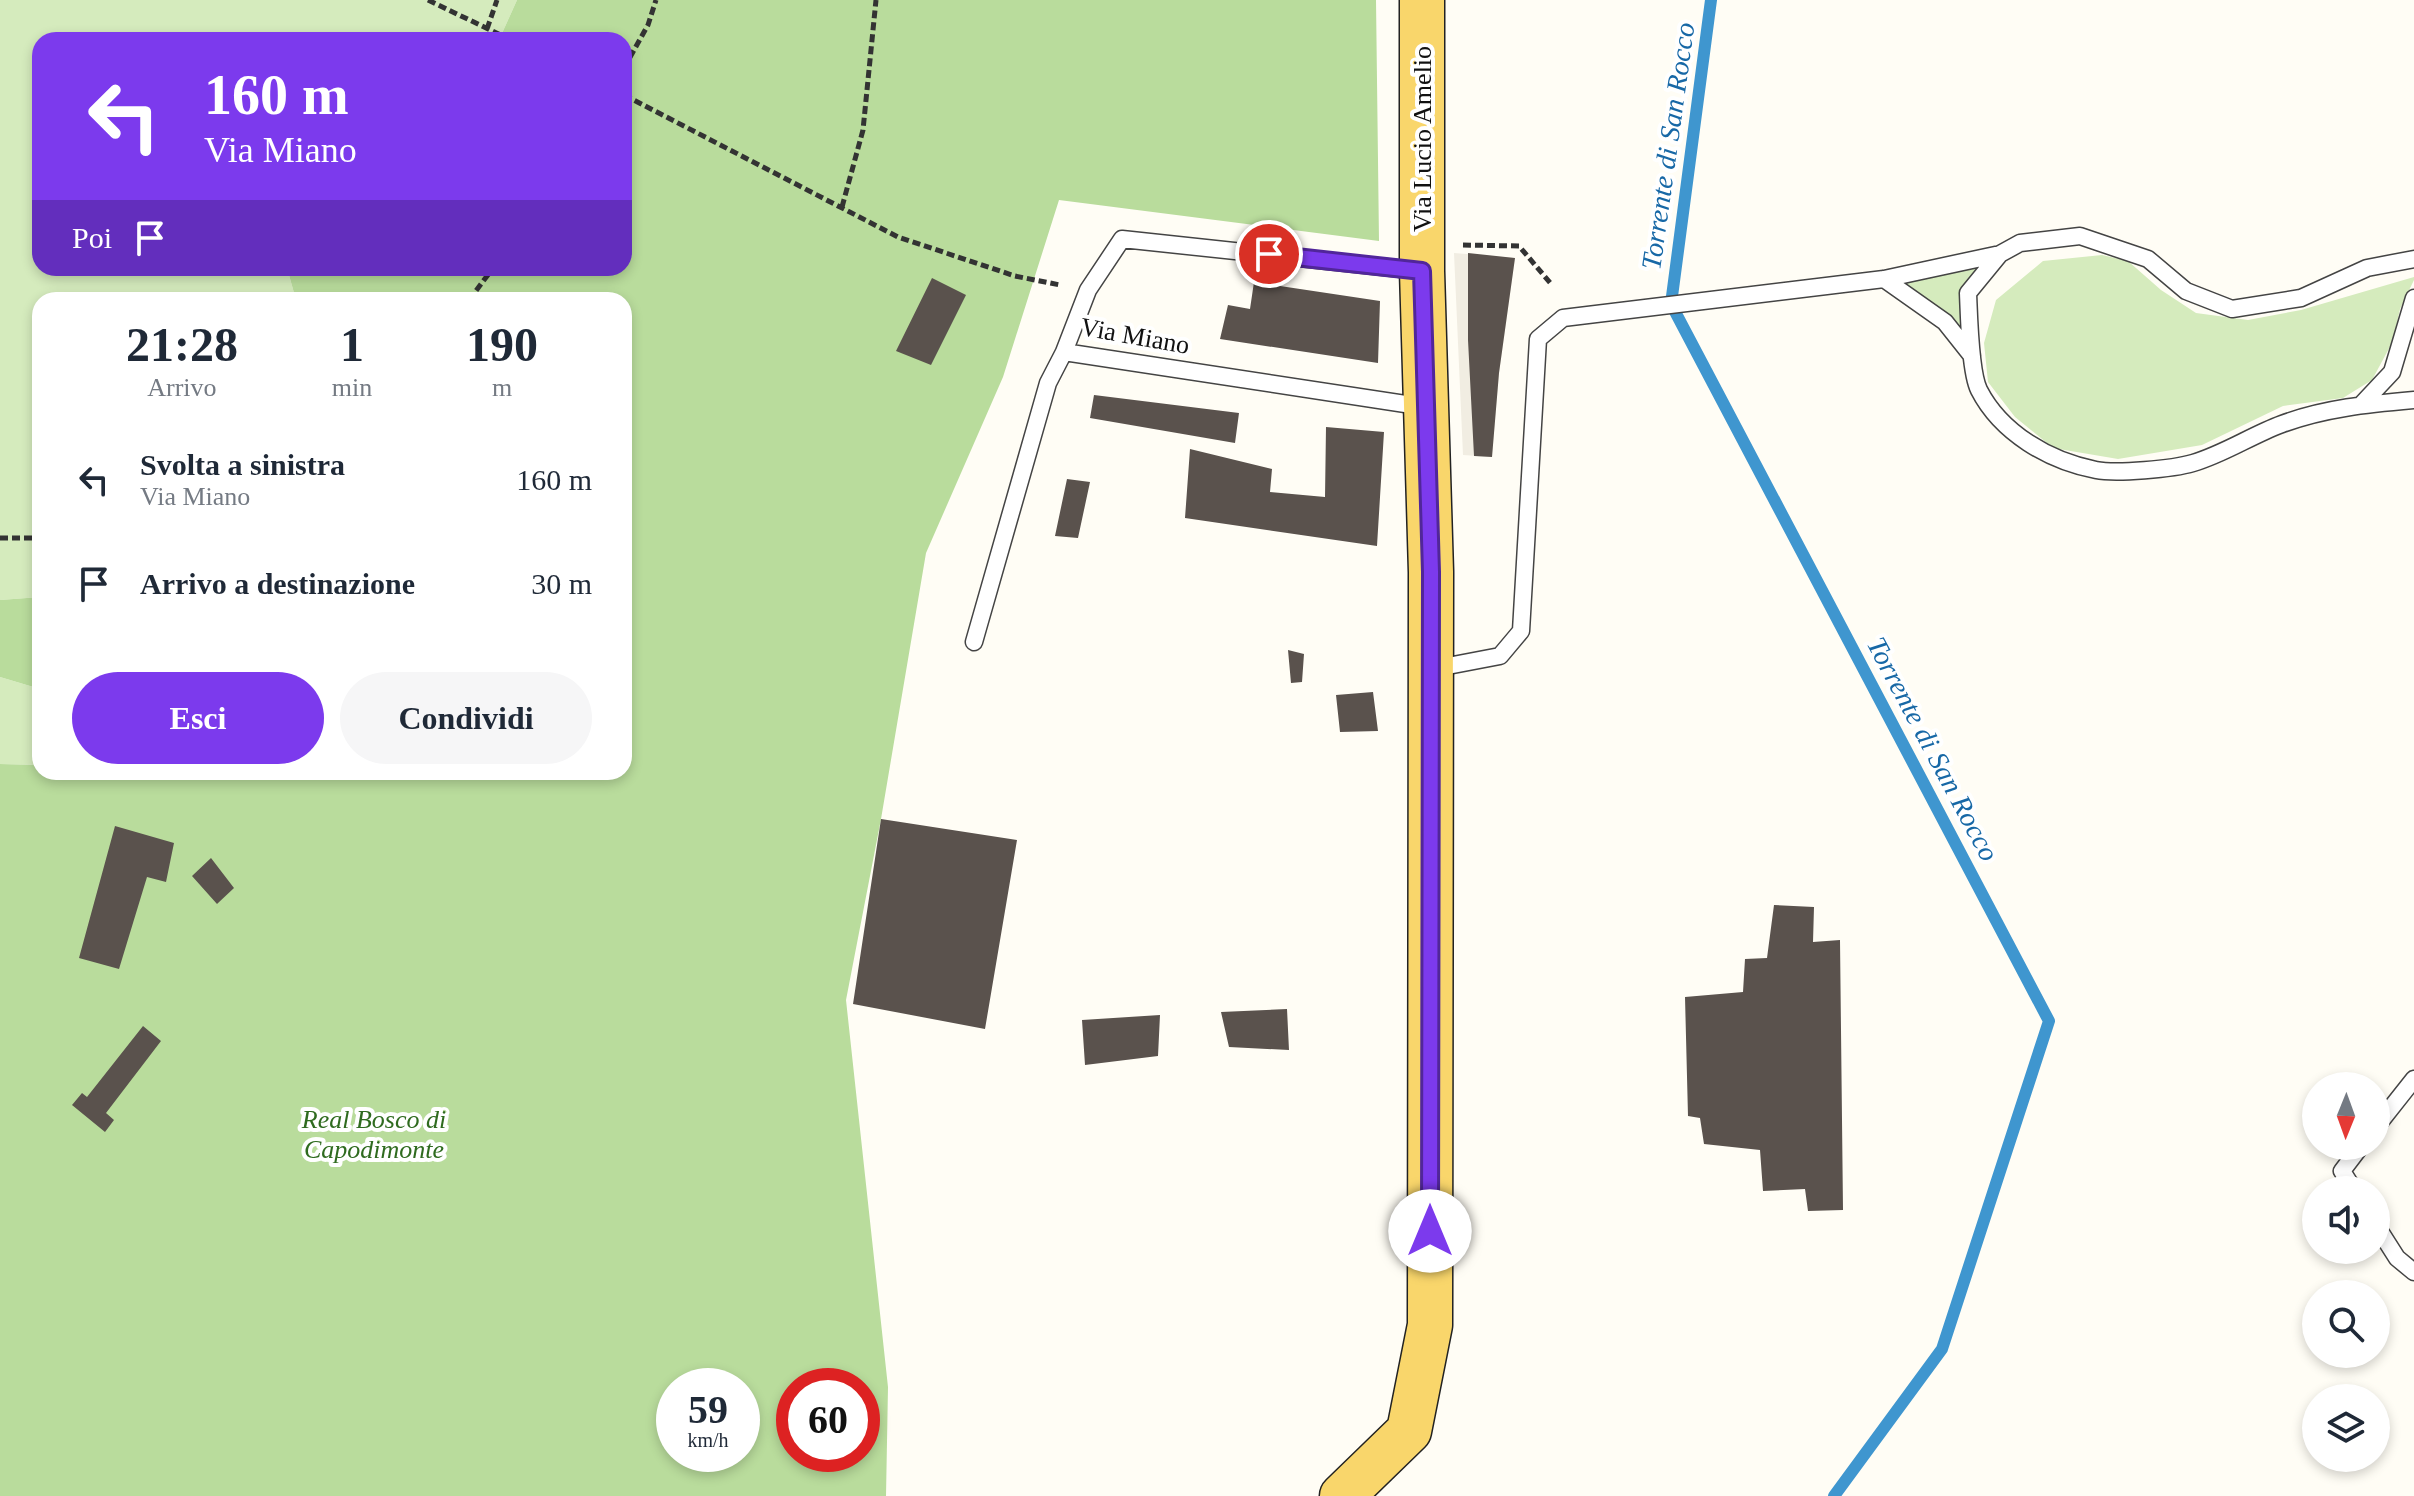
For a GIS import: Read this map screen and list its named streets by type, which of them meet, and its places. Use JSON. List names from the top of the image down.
{
  "streets": {
    "main road": ["Via Lucio Amelio"],
    "lane": ["Via Miano"]
  },
  "crossings": [
    ["Via Lucio Amelio", "Via Miano"]
  ],
  "water": ["Torrente di San Rocco"],
  "parks": ["Real Bosco di Capodimonte"],
  "north": "bottom",
  "page": {
    "turn": ["160 m", "Via Miano"],
    "then": "Poi",
    "eta": [
      "21:28",
      "Arrivo",
      "1",
      "min",
      "190",
      "m"
    ],
    "list": [
      {
        "name": "Svolta a sinistra",
        "note": "Via Miano",
        "value": "160 m"
      },
      {
        "name": "Arrivo a destinazione",
        "value": "30 m"
      }
    ],
    "buttons": ["Esci", "Condividi"],
    "speed": "59 km/h",
    "limit": "60"
  }
}
